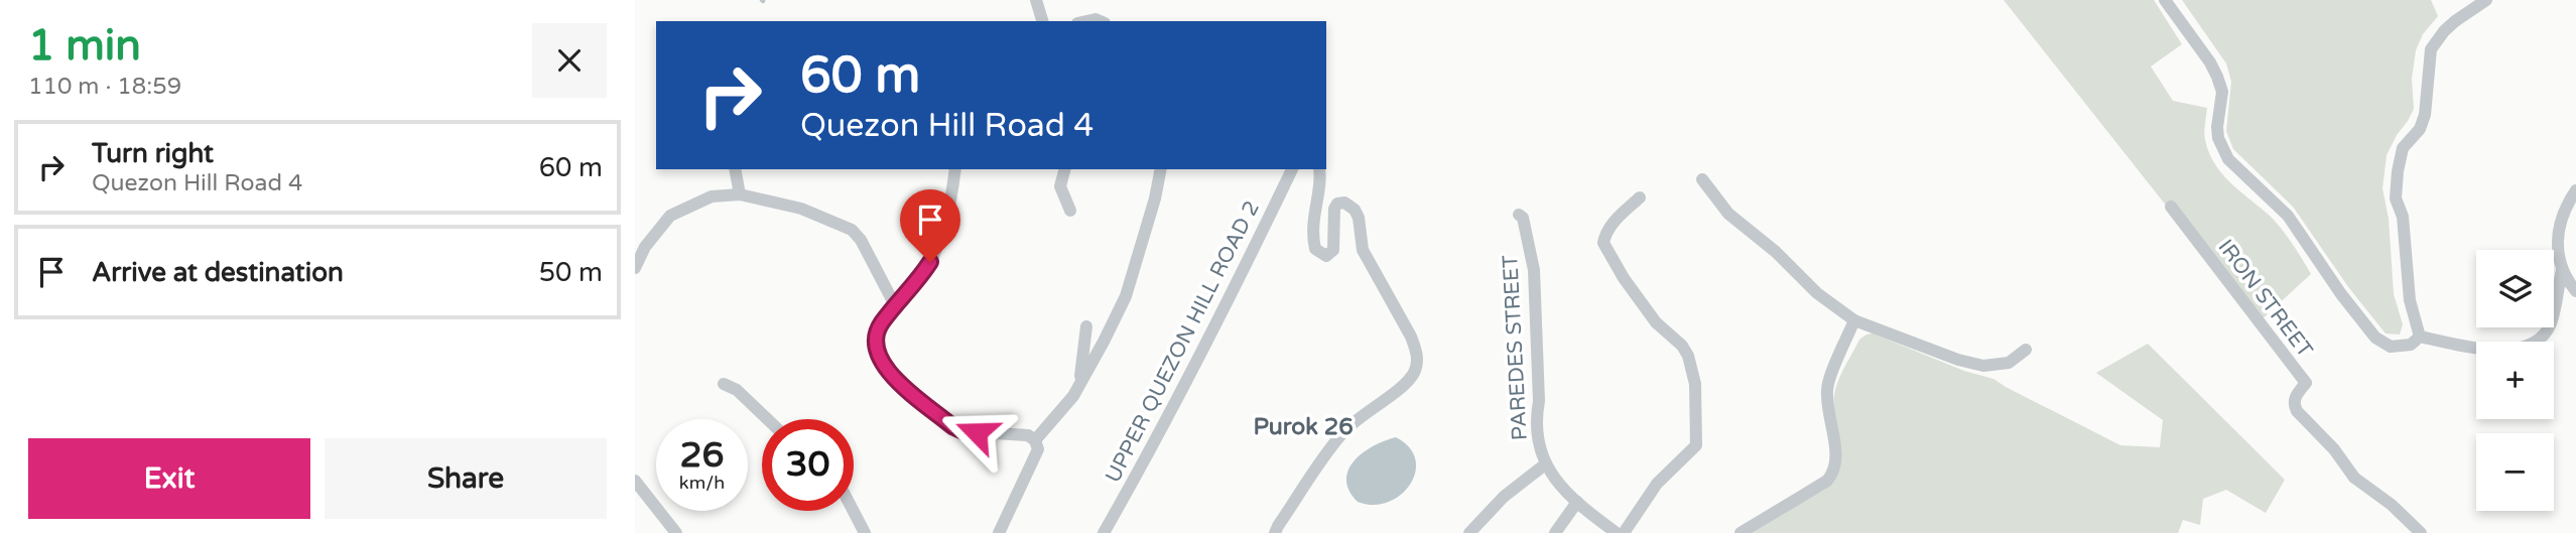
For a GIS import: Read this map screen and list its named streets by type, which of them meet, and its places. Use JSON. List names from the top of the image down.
{
  "streets": {
    "street": ["IRON STREET", "UPPER QUEZON HILL ROAD 2", "PAREDES STREET"]
  },
  "districts": ["Purok 26"],
  "page": {
    "heading": ["1 min", "110 m · 18:59"],
    "turn": ["60 m", "Quezon Hill Road 4"],
    "list": [
      {
        "name": "Turn right",
        "note": "Quezon Hill Road 4",
        "value": "60 m"
      },
      {
        "name": "Arrive at destination",
        "value": "50 m"
      }
    ],
    "map_buttons": ["+", "−"],
    "speed": "26 km/h",
    "limit": "30",
    "buttons": ["Exit", "Share"]
  }
}
